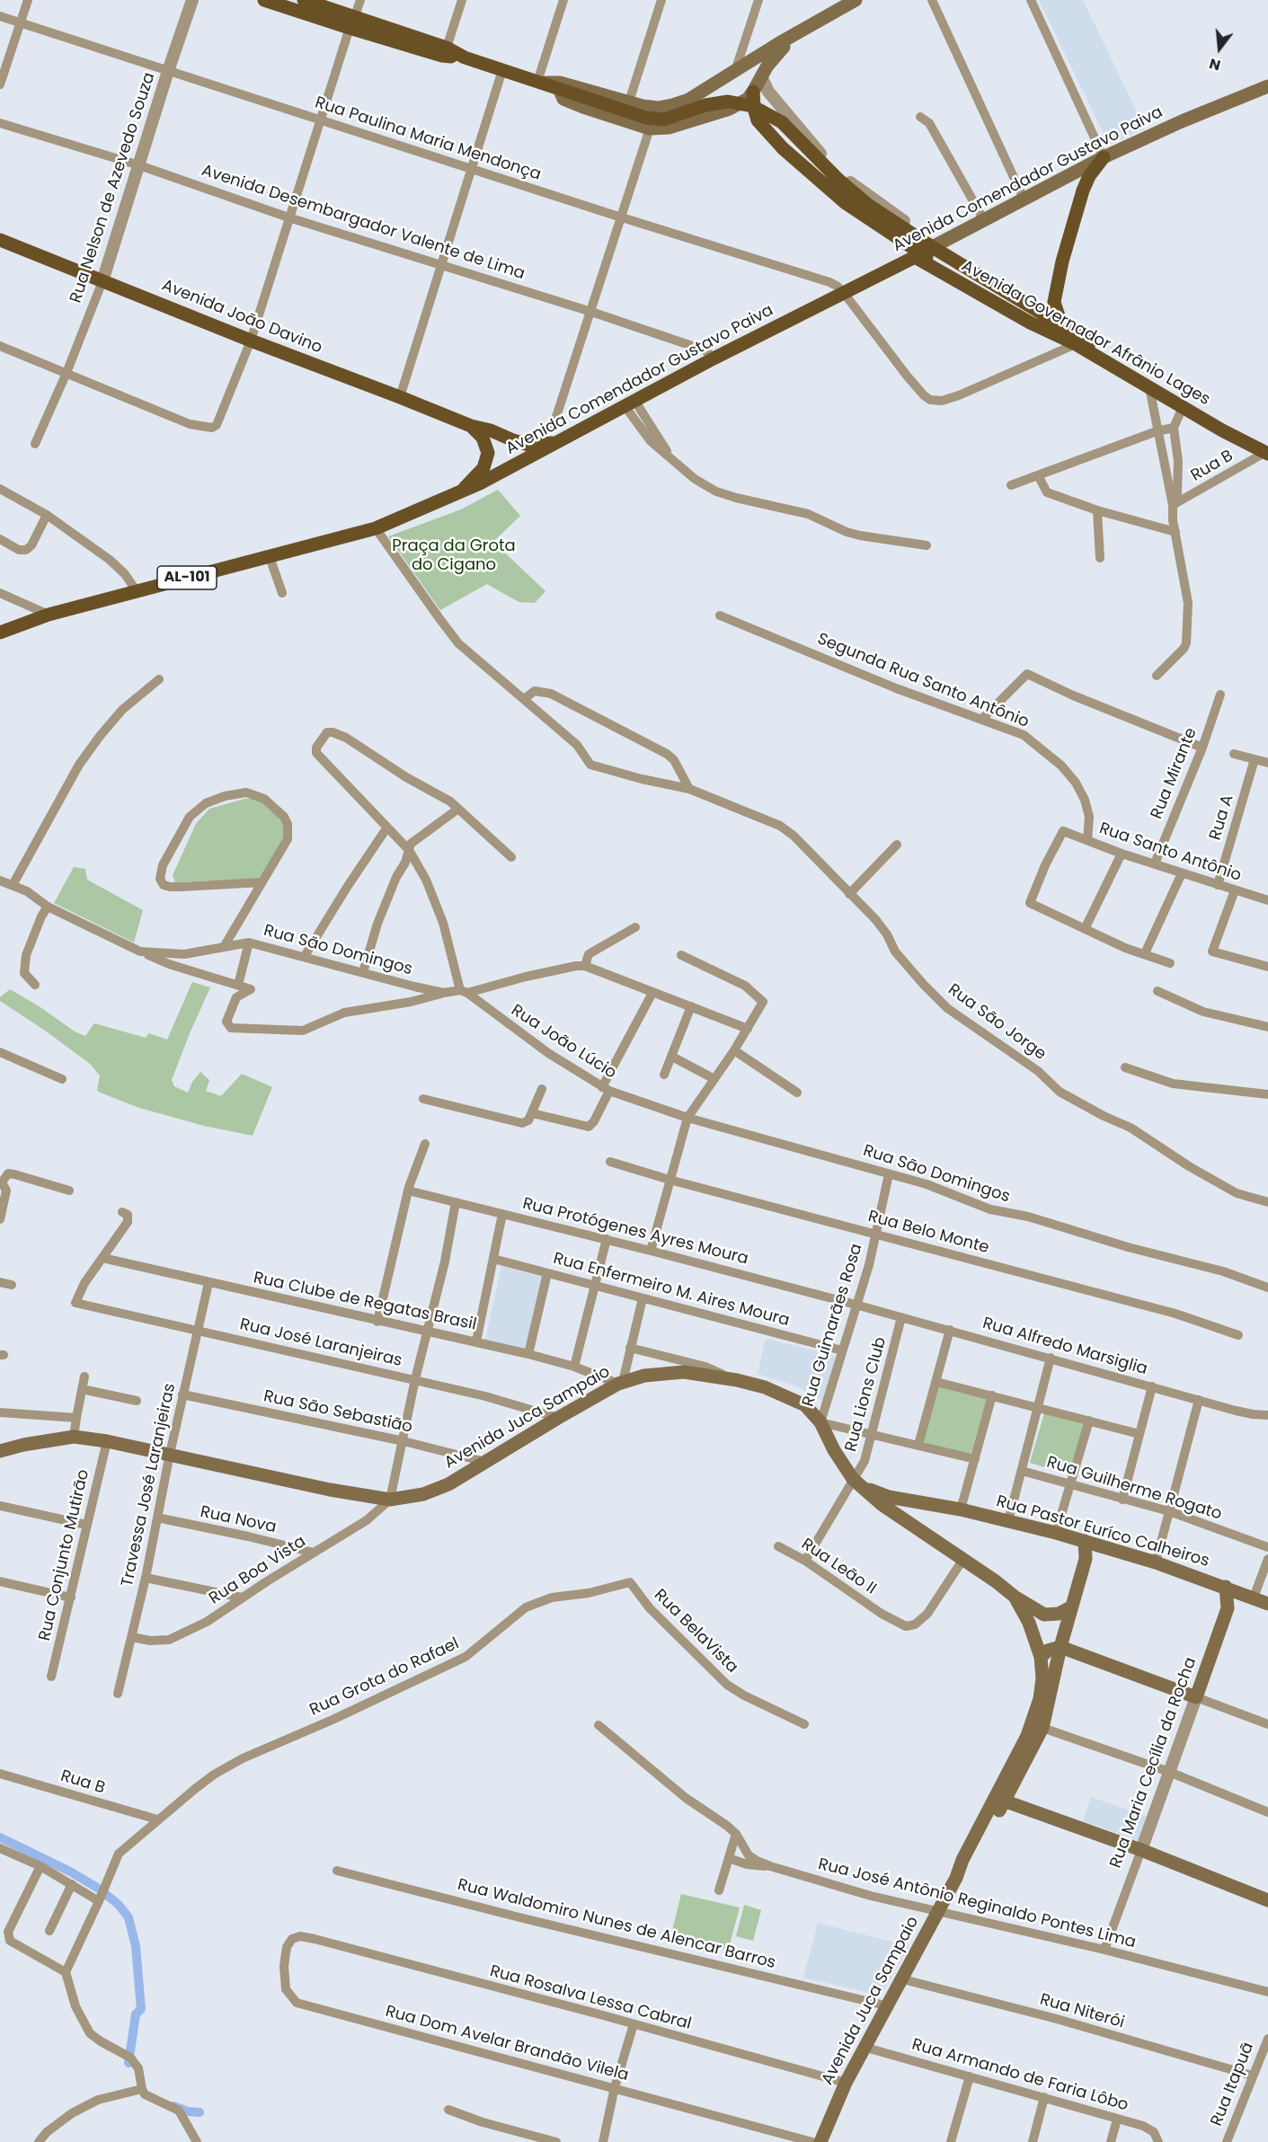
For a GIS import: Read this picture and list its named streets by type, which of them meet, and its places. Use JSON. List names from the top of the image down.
{
  "streets": {
    "main road": [
      "Avenida Comendador Gustavo Paiva",
      "Avenida João Davino",
      "Avenida Governador Afrânio Lages",
      "AL-101",
      "Avenida Juca Sampaio",
      "Rua Pastor Euríco Calheiros",
      "Rua Maria Cecília da Rocha"
    ],
    "street": [
      "Rua Paulina Maria Mendonça",
      "Rua Nelson de Azevedo Souza",
      "Avenida Desembargador Valente de Lima",
      "Rua B",
      "Segunda Rua Santo Antônio",
      "Rua Mirante",
      "Rua A",
      "Rua Santo Antônio",
      "Rua São Domingos",
      "Rua São Jorge",
      "Rua João Lúcio",
      "Rua Protógenes Ayres Moura",
      "Rua Belo Monte",
      "Rua Enfermeiro M. Aires Moura",
      "Rua Clube de Regatas Brasil",
      "Rua Guimarães Rosa",
      "Rua José Laranjeiras",
      "Rua Alfredo Marsiglia",
      "Rua Lions Club",
      "Rua São Sebastião",
      "Travessa José Laranjeiras",
      "Rua Guilherme Rogato",
      "Rua Nova",
      "Rua Conjunto Mutirão",
      "Rua Leão II",
      "Rua Boa Vista",
      "Rua BelaVista",
      "Rua Grota do Rafael",
      "Rua José Antônio Reginaldo Pontes Lima",
      "Rua Waldomiro Nunes de Alencar Barros",
      "Rua Rosalva Lessa Cabral",
      "Rua Niterói",
      "Rua Dom Avelar Brandão Vilela",
      "Rua Armando de Faria Lôbo",
      "Rua Itapuã"
    ]
  },
  "crossings": [
    ["Rua Paulina Maria Mendonça", "Avenida Comendador Gustavo Paiva"],
    ["Rua Paulina Maria Mendonça", "Rua Nelson de Azevedo Souza"],
    ["Avenida Comendador Gustavo Paiva", "Avenida Desembargador Valente de Lima"],
    ["Avenida Comendador Gustavo Paiva", "Avenida João Davino"],
    ["Avenida Comendador Gustavo Paiva", "Avenida Governador Afrânio Lages"],
    ["Avenida Comendador Gustavo Paiva", "Rua São Jorge"],
    ["Rua Nelson de Azevedo Souza", "Avenida Desembargador Valente de Lima"],
    ["Rua Nelson de Azevedo Souza", "Avenida João Davino"],
    ["Avenida Governador Afrânio Lages", "Rua B"],
    ["Rua B", "Rua Grota do Rafael"],
    ["Segunda Rua Santo Antônio", "Rua Santo Antônio"],
    ["Rua Mirante", "Rua Santo Antônio"],
    ["Rua A", "Rua Santo Antônio"],
    ["Rua São Domingos", "Rua João Lúcio"],
    ["Rua São Domingos", "Rua Guimarães Rosa"],
    ["Rua Protógenes Ayres Moura", "Rua Guimarães Rosa"],
    ["Rua Protógenes Ayres Moura", "Rua Alfredo Marsiglia"],
    ["Rua Belo Monte", "Rua Guimarães Rosa"],
    ["Rua Enfermeiro M. Aires Moura", "Rua Guimarães Rosa"],
    ["Rua Clube de Regatas Brasil", "Rua José Laranjeiras"],
    ["Rua Clube de Regatas Brasil", "Avenida Juca Sampaio"],
    ["Rua Clube de Regatas Brasil", "Travessa José Laranjeiras"],
    ["Rua Guimarães Rosa", "Rua Alfredo Marsiglia"],
    ["Rua Guimarães Rosa", "Avenida Juca Sampaio"],
    ["Rua José Laranjeiras", "Avenida Juca Sampaio"],
    ["Rua José Laranjeiras", "Travessa José Laranjeiras"],
    ["Rua Alfredo Marsiglia", "Rua Lions Club"],
    ["Rua Lions Club", "Avenida Juca Sampaio"],
    ["Rua Lions Club", "Rua Pastor Euríco Calheiros"],
    ["Rua Lions Club", "Rua Leão II"],
    ["Rua São Sebastião", "Avenida Juca Sampaio"],
    ["Rua São Sebastião", "Travessa José Laranjeiras"],
    ["Avenida Juca Sampaio", "Travessa José Laranjeiras"],
    ["Avenida Juca Sampaio", "Rua Pastor Euríco Calheiros"],
    ["Avenida Juca Sampaio", "Rua Conjunto Mutirão"],
    ["Avenida Juca Sampaio", "Rua Leão II"],
    ["Avenida Juca Sampaio", "Rua Boa Vista"],
    ["Avenida Juca Sampaio", "Rua José Antônio Reginaldo Pontes Lima"],
    ["Avenida Juca Sampaio", "Rua Waldomiro Nunes de Alencar Barros"],
    ["Avenida Juca Sampaio", "Rua Rosalva Lessa Cabral"],
    ["Avenida Juca Sampaio", "Rua Niterói"],
    ["Avenida Juca Sampaio", "Rua Armando de Faria Lôbo"],
    ["Travessa José Laranjeiras", "Rua Nova"],
    ["Travessa José Laranjeiras", "Rua Boa Vista"],
    ["Rua Nova", "Rua Boa Vista"],
    ["Rua Pastor Euríco Calheiros", "Rua Maria Cecília da Rocha"],
    ["Rua BelaVista", "Rua Grota do Rafael"],
    ["Rua Maria Cecília da Rocha", "Rua José Antônio Reginaldo Pontes Lima"],
    ["Rua Rosalva Lessa Cabral", "Rua Dom Avelar Brandão Vilela"],
    ["Rua Niterói", "Rua Itapuã"]
  ],
  "parks": ["Praça da Grota do Cigano"],
  "north": "bottom"
}
